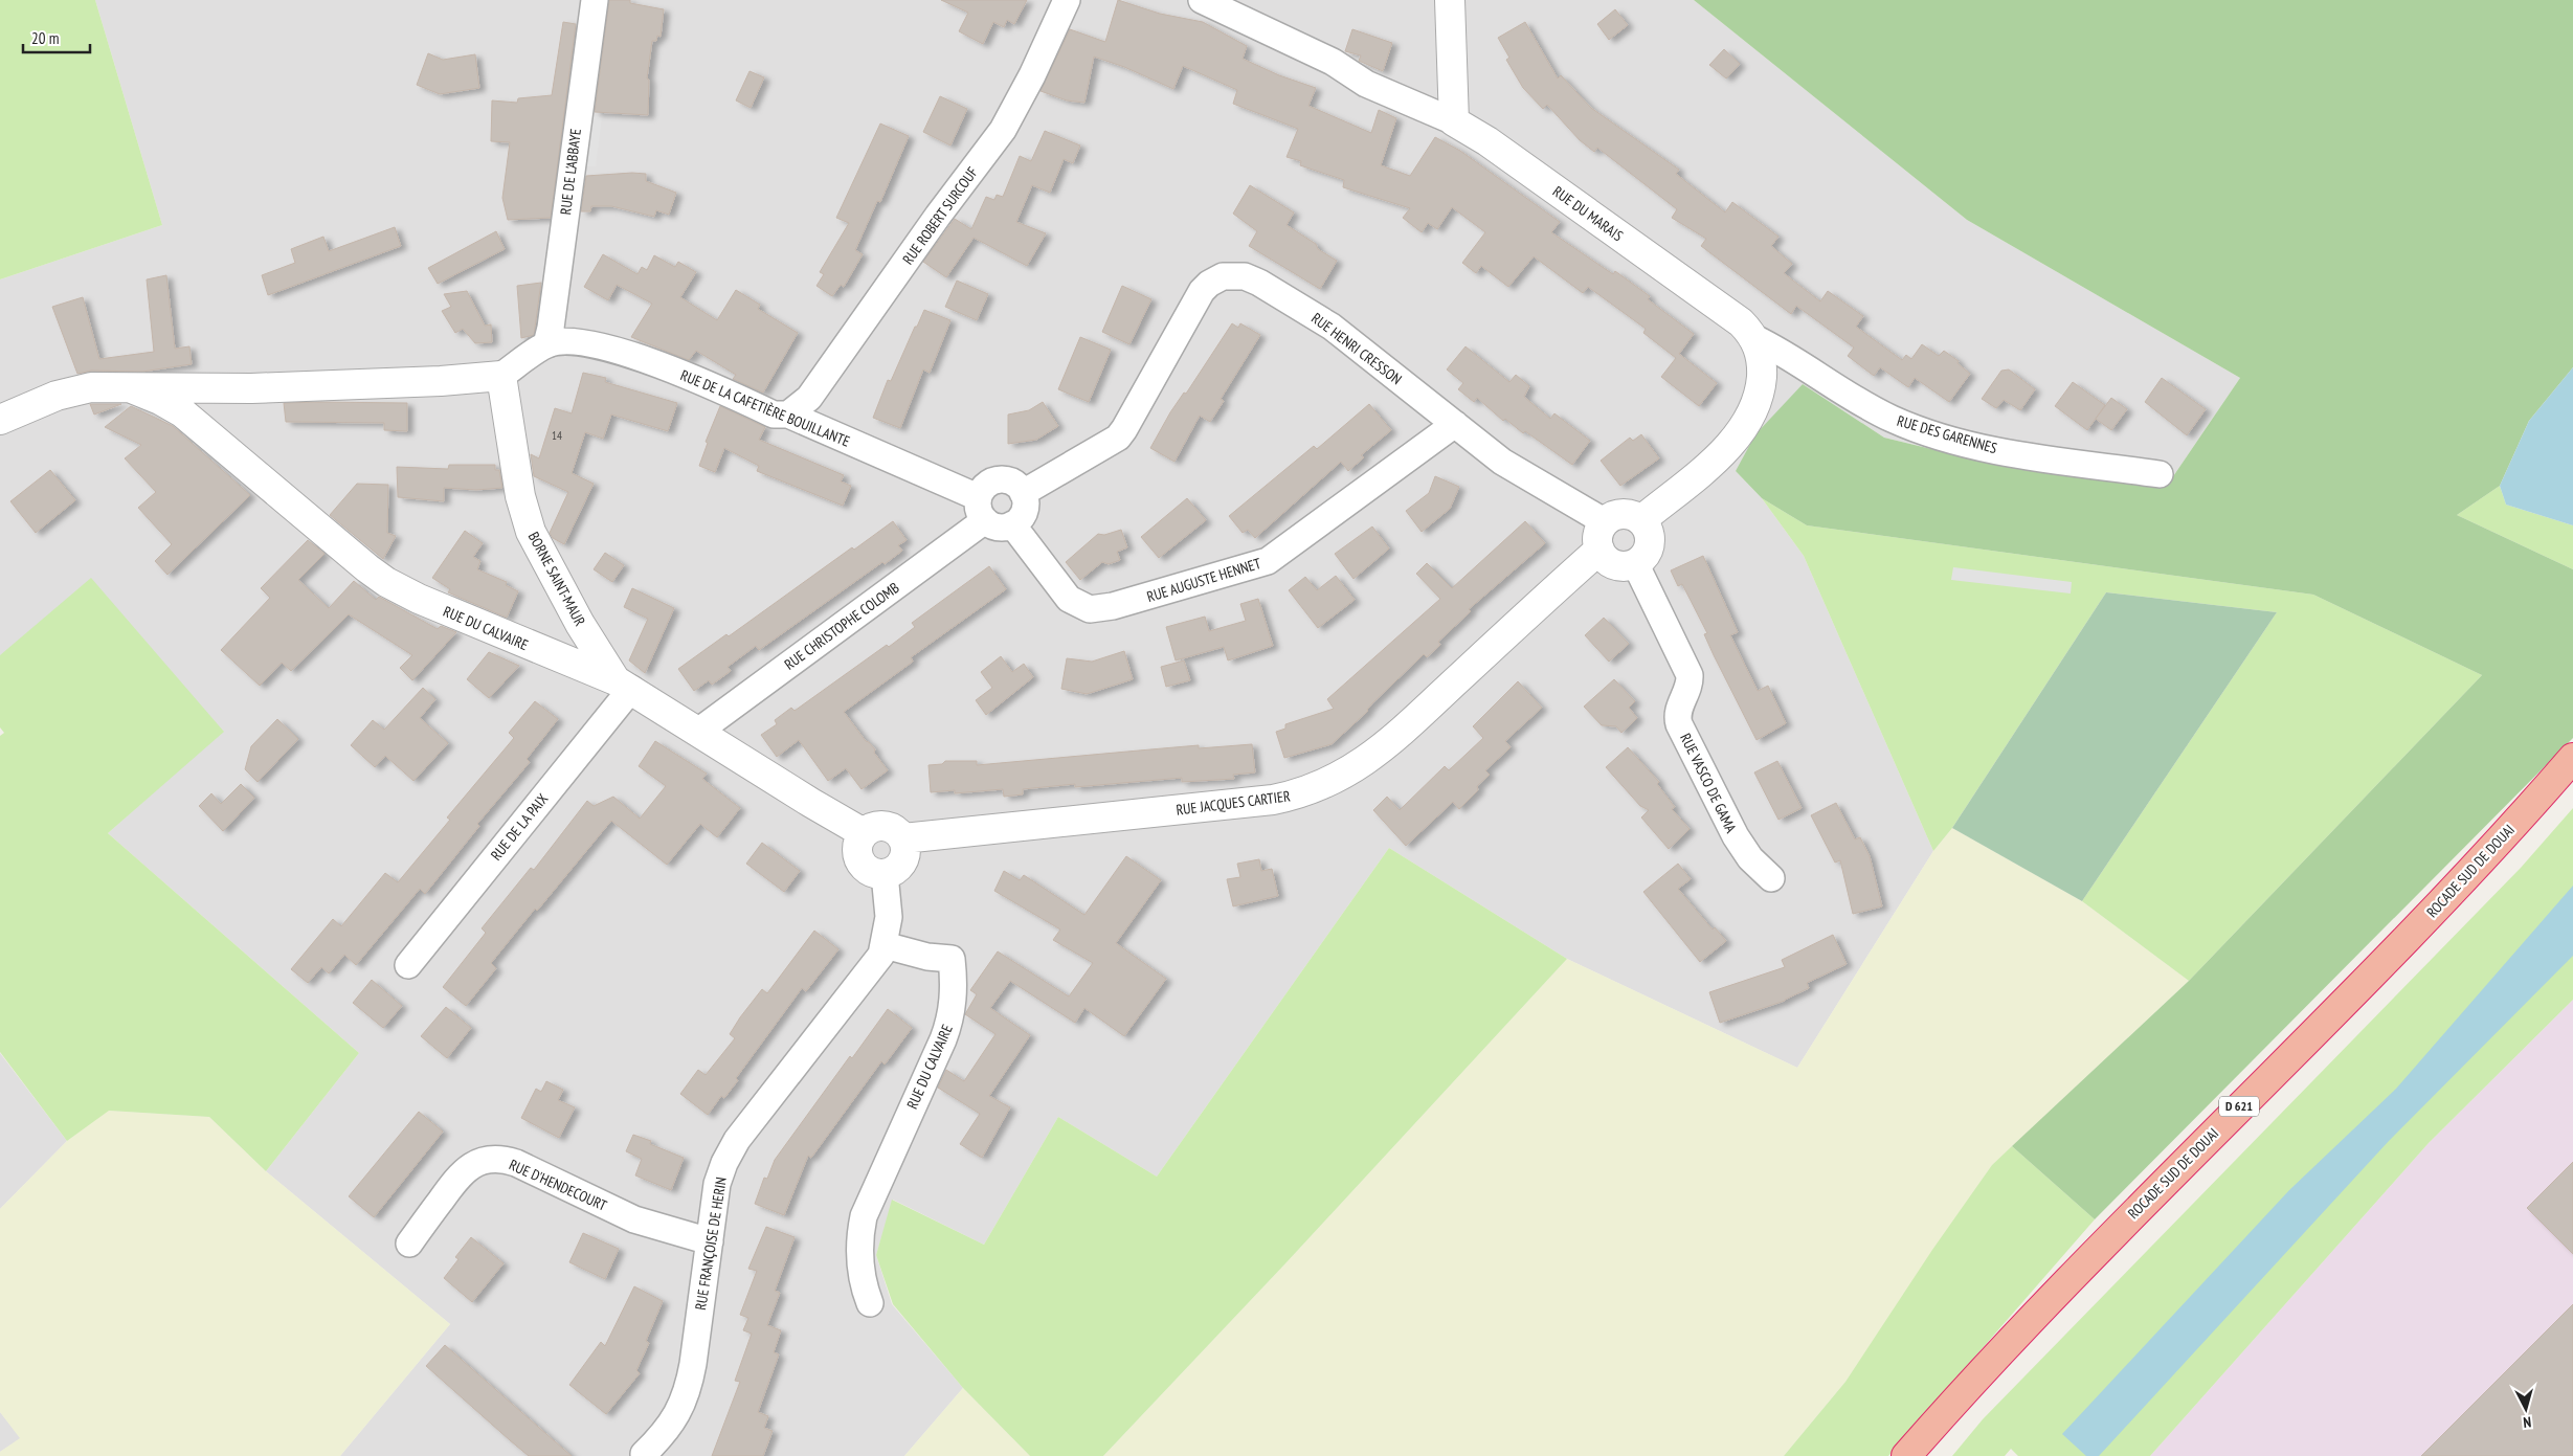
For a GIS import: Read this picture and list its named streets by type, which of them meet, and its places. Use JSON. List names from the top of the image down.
{
  "streets": {
    "highway": ["ROCADE SUD DE DOUAI", "D 621"],
    "street": [
      "RUE DE L'ABBAYE",
      "RUE DU MARAIS",
      "RUE ROBERT SURCOUF",
      "RUE HENRI CRESSON",
      "RUE DE LA CAFETIÈRE BOUILLANTE",
      "RUE DES GARENNES",
      "BORNE SAINT-MAUR",
      "RUE AUGUSTE HENNET",
      "RUE CHRISTOPHE COLOMB",
      "RUE DU CALVAIRE",
      "RUE VASCO DE GAMA",
      "RUE JACQUES CARTIER",
      "RUE DE LA PAIX",
      "RUE D'HENDECOURT",
      "RUE FRANÇOISE DE HERIN"
    ]
  },
  "crossings": [
    ["RUE DE L'ABBAYE", "RUE DE LA CAFETIÈRE BOUILLANTE"],
    ["RUE DU MARAIS", "RUE HENRI CRESSON"],
    ["RUE DU MARAIS", "RUE DES GARENNES"],
    ["RUE DU MARAIS", "RUE VASCO DE GAMA"],
    ["RUE DU MARAIS", "RUE JACQUES CARTIER"],
    ["RUE ROBERT SURCOUF", "RUE DE LA CAFETIÈRE BOUILLANTE"],
    ["RUE HENRI CRESSON", "RUE DE LA CAFETIÈRE BOUILLANTE"],
    ["RUE HENRI CRESSON", "RUE AUGUSTE HENNET"],
    ["RUE HENRI CRESSON", "RUE CHRISTOPHE COLOMB"],
    ["RUE HENRI CRESSON", "RUE VASCO DE GAMA"],
    ["RUE HENRI CRESSON", "RUE JACQUES CARTIER"],
    ["RUE DE LA CAFETIÈRE BOUILLANTE", "RUE AUGUSTE HENNET"],
    ["RUE DE LA CAFETIÈRE BOUILLANTE", "RUE CHRISTOPHE COLOMB"],
    ["BORNE SAINT-MAUR", "RUE DU CALVAIRE"],
    ["BORNE SAINT-MAUR", "RUE DE LA PAIX"],
    ["RUE AUGUSTE HENNET", "RUE CHRISTOPHE COLOMB"],
    ["RUE CHRISTOPHE COLOMB", "RUE DU CALVAIRE"],
    ["RUE DU CALVAIRE", "RUE JACQUES CARTIER"],
    ["RUE DU CALVAIRE", "RUE DE LA PAIX"],
    ["RUE DU CALVAIRE", "RUE FRANÇOISE DE HERIN"],
    ["RUE VASCO DE GAMA", "RUE JACQUES CARTIER"],
    ["RUE D'HENDECOURT", "RUE FRANÇOISE DE HERIN"]
  ],
  "house_numbers": ["14"],
  "scale_bar": "20 m",
  "north": "bottom"
}
